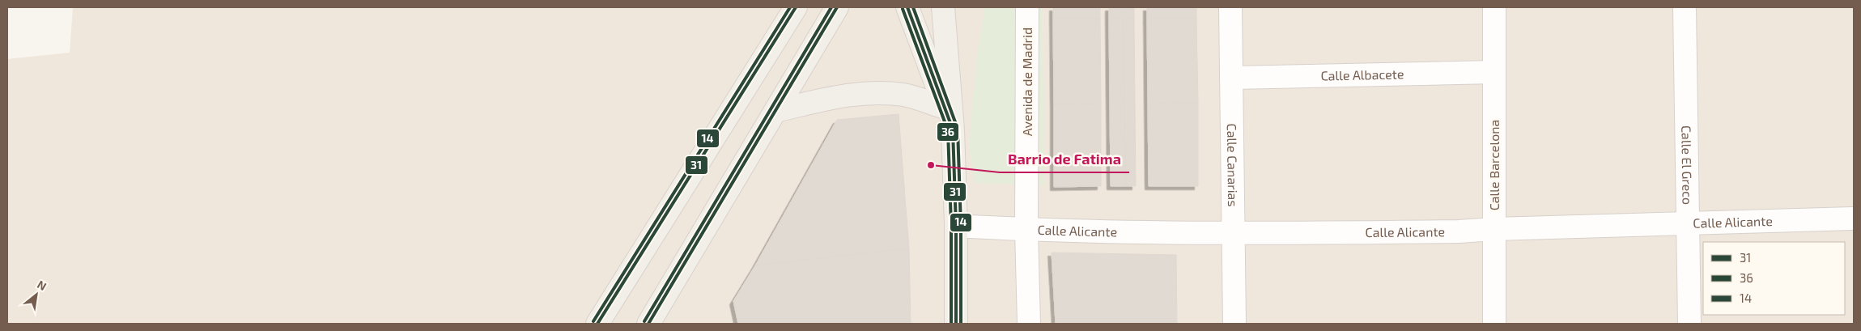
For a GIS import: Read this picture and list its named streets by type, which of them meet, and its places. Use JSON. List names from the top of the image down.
{
  "streets": {
    "street": [
      "Calle Albacete",
      "Avenida de Madrid",
      "Calle Barcelona",
      "Calle Canarias",
      "Calle El Greco",
      "Calle Alicante"
    ]
  },
  "crossings": [
    ["Calle Albacete", "Calle Barcelona"],
    ["Calle Albacete", "Calle Canarias"],
    ["Avenida de Madrid", "Calle Alicante"],
    ["Calle Barcelona", "Calle Alicante"],
    ["Calle Canarias", "Calle Alicante"],
    ["Calle El Greco", "Calle Alicante"]
  ],
  "places": ["Barrio de Fatima"],
  "lines": ["transit line 31", "transit line 14", "transit line 36"],
  "legend": ["31", "36", "14"],
  "north": "top right"
}
